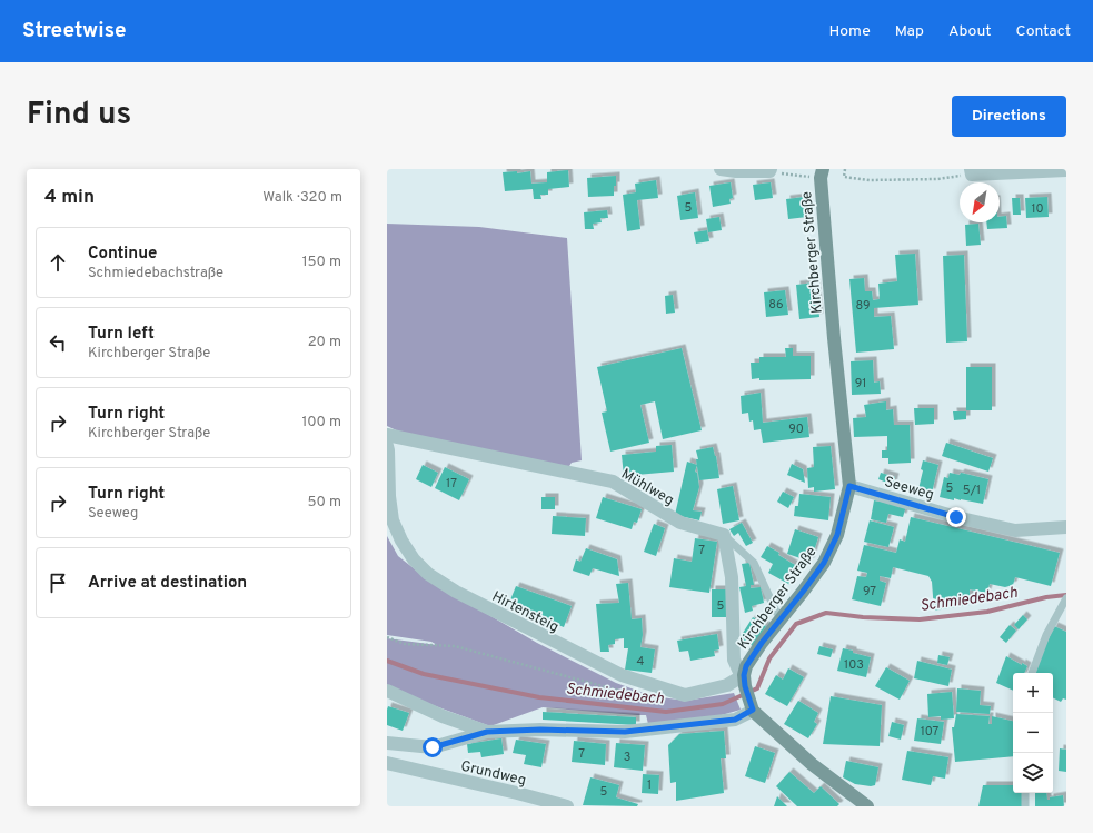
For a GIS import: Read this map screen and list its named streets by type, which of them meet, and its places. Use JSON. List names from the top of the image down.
{
  "streets": {
    "main road": ["Kirchberger Straße"],
    "street": [
      "Mühlweg",
      "Seeweg",
      "Hirtensteig",
      "Grundweg"
    ]
  },
  "crossings": [
    ["Kirchberger Straße", "Seeweg"],
    ["Kirchberger Straße", "Hirtensteig"]
  ],
  "water": ["Schmiedebach"],
  "house_numbers": [
    "5",
    "10",
    "86",
    "89",
    "91",
    "90",
    "17",
    "5",
    "5/1",
    "7",
    "97",
    "5",
    "4",
    "103",
    "107",
    "7",
    "3",
    "1",
    "5"
  ],
  "north": "bottom left",
  "page": {
    "header": "Streetwise",
    "nav": [
      "Home",
      "Map",
      "About",
      "Contact"
    ],
    "title": "Find us",
    "buttons": "Directions",
    "heading": ["4 min", "Walk · 320 m"],
    "list": [
      ["Continue", "Schmiedebachstraße", "150 m"],
      ["Turn left", "Kirchberger Straße", "20 m"],
      ["Turn right", "Kirchberger Straße", "100 m"],
      ["Turn right", "Seeweg", "50 m"],
      "Arrive at destination"
    ],
    "map_buttons": ["+", "−"]
  }
}
